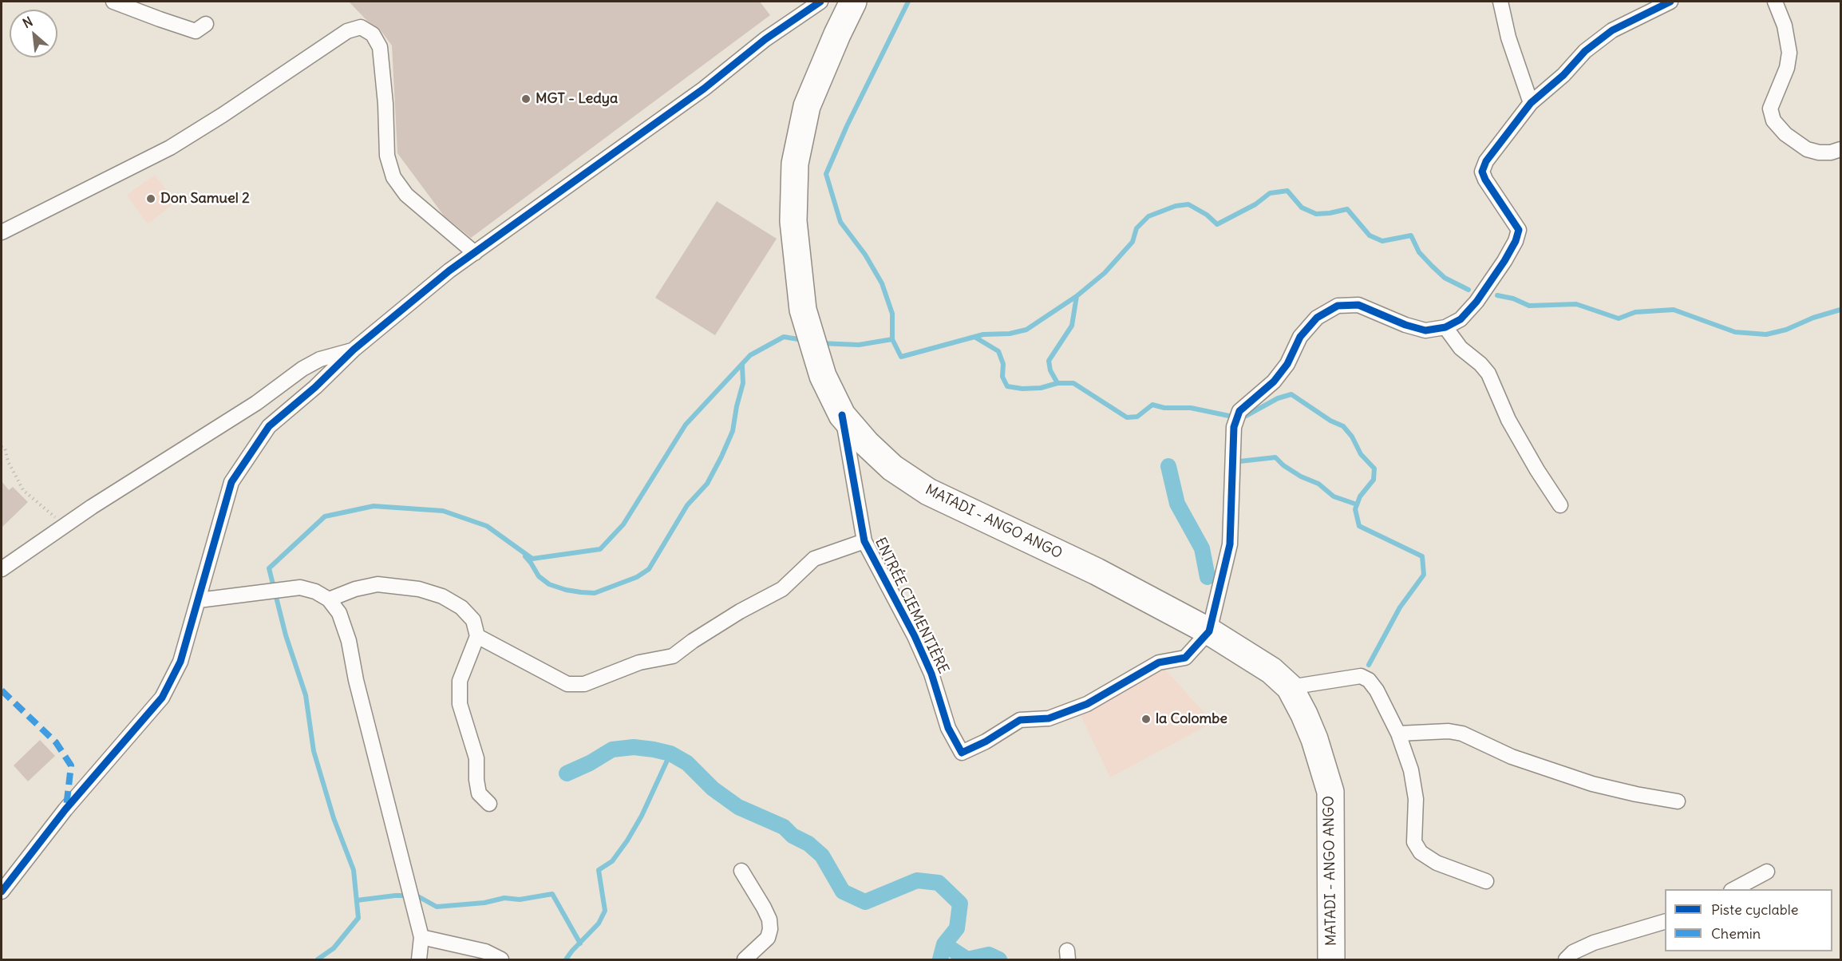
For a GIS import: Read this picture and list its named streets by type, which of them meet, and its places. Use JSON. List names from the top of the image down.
{
  "streets": {
    "highway": ["MATADI - ANGO ANGO"],
    "street": ["ENTRÉE CIEMENTIÈRE"]
  },
  "crossings": [
    ["MATADI - ANGO ANGO", "ENTRÉE CIEMENTIÈRE"]
  ],
  "places": ["MGT - Ledya", "Don Samuel 2", "la Colombe"],
  "legend": ["Piste cyclable", "Chemin"],
  "north": "top left"
}
